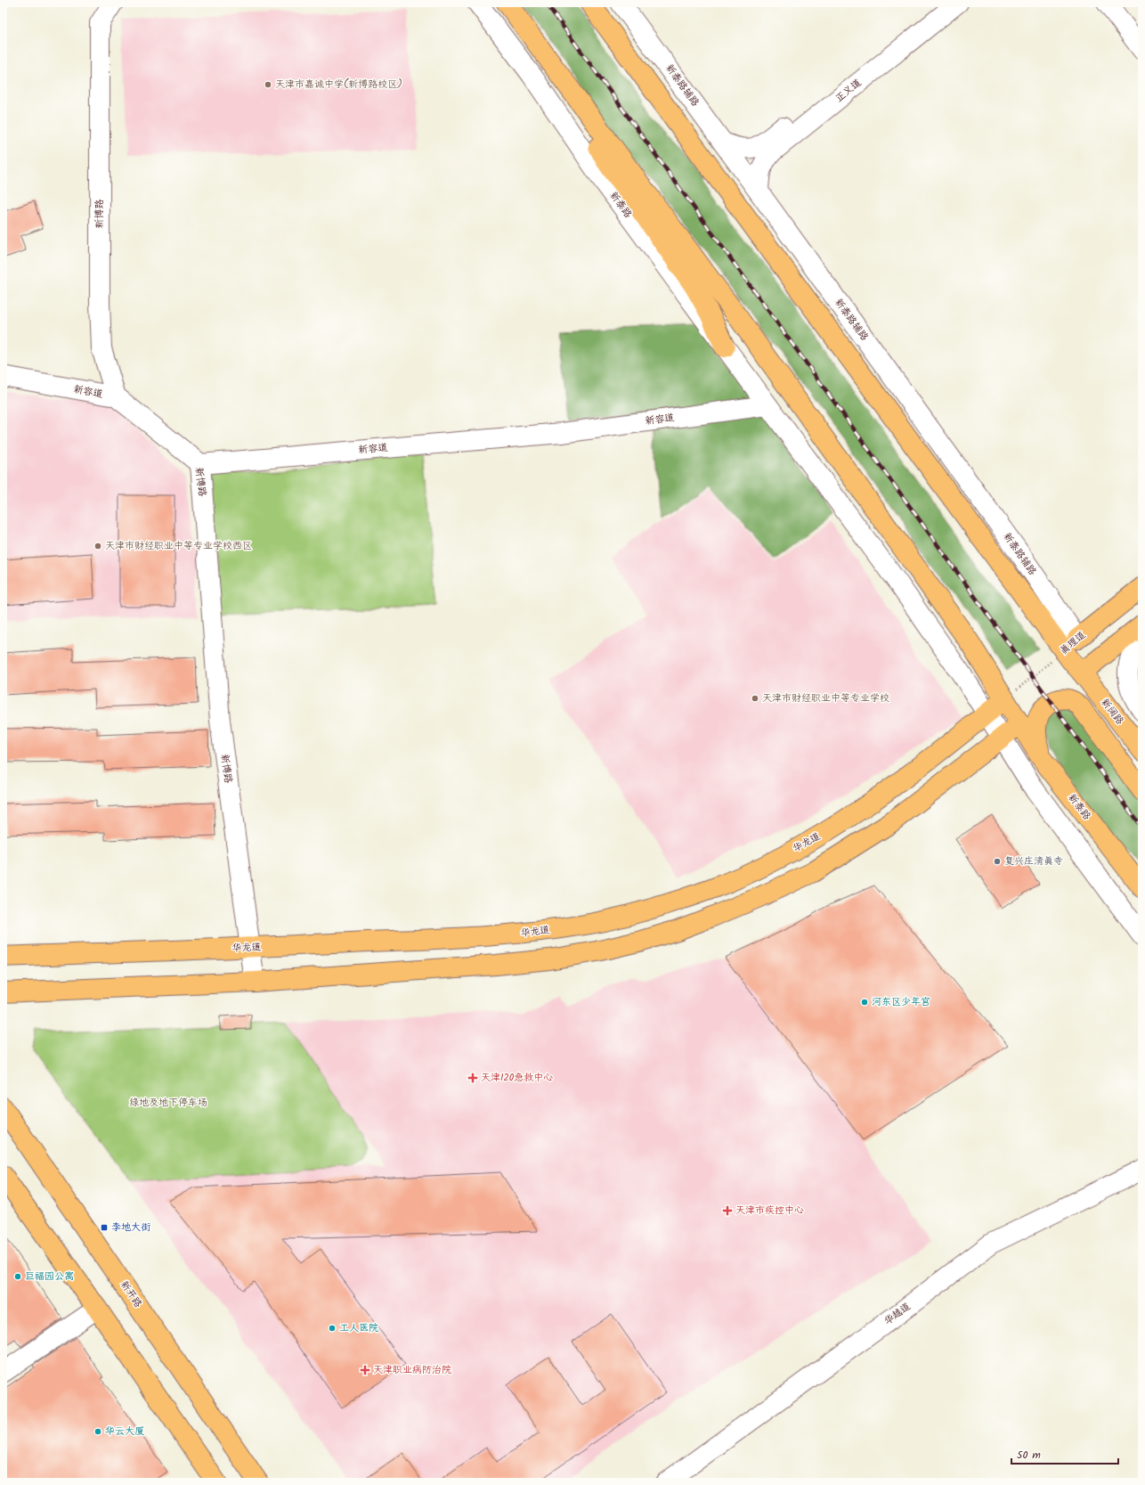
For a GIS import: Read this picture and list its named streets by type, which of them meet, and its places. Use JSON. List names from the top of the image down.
{
  "streets": {
    "main road": [
      "新泰路",
      "真理道",
      "新阔路",
      "华龙道",
      "新开路"
    ],
    "street": [
      "新泰路辅路",
      "正义道",
      "新博路",
      "新容道",
      "华越道"
    ]
  },
  "crossings": [
    ["新泰路辅路", "正义道"],
    ["新泰路辅路", "真理道"],
    ["新泰路辅路", "新阔路"],
    ["新泰路", "新容道"],
    ["新泰路", "真理道"],
    ["新泰路", "华龙道"],
    ["新博路", "新容道"],
    ["新博路", "华龙道"],
    ["真理道", "新阔路"],
    ["真理道", "华龙道"]
  ],
  "parks": ["绿地及地下停车场"],
  "places": {
    "other": [
      "天津市嘉诚中学(新博路校区)",
      "天津市财经职业中等专业学校西区",
      "天津市财经职业中等专业学校",
      "复兴庄清真寺",
      "河东区少年宫",
      "巨福园公寓",
      "工人医院",
      "华云大厦"
    ],
    "health": ["天津120急救中心", "天津市疾控中心", "天津职业病防治院"],
    "transit": ["李地大街"]
  },
  "scale_bar": "50 m"
}
